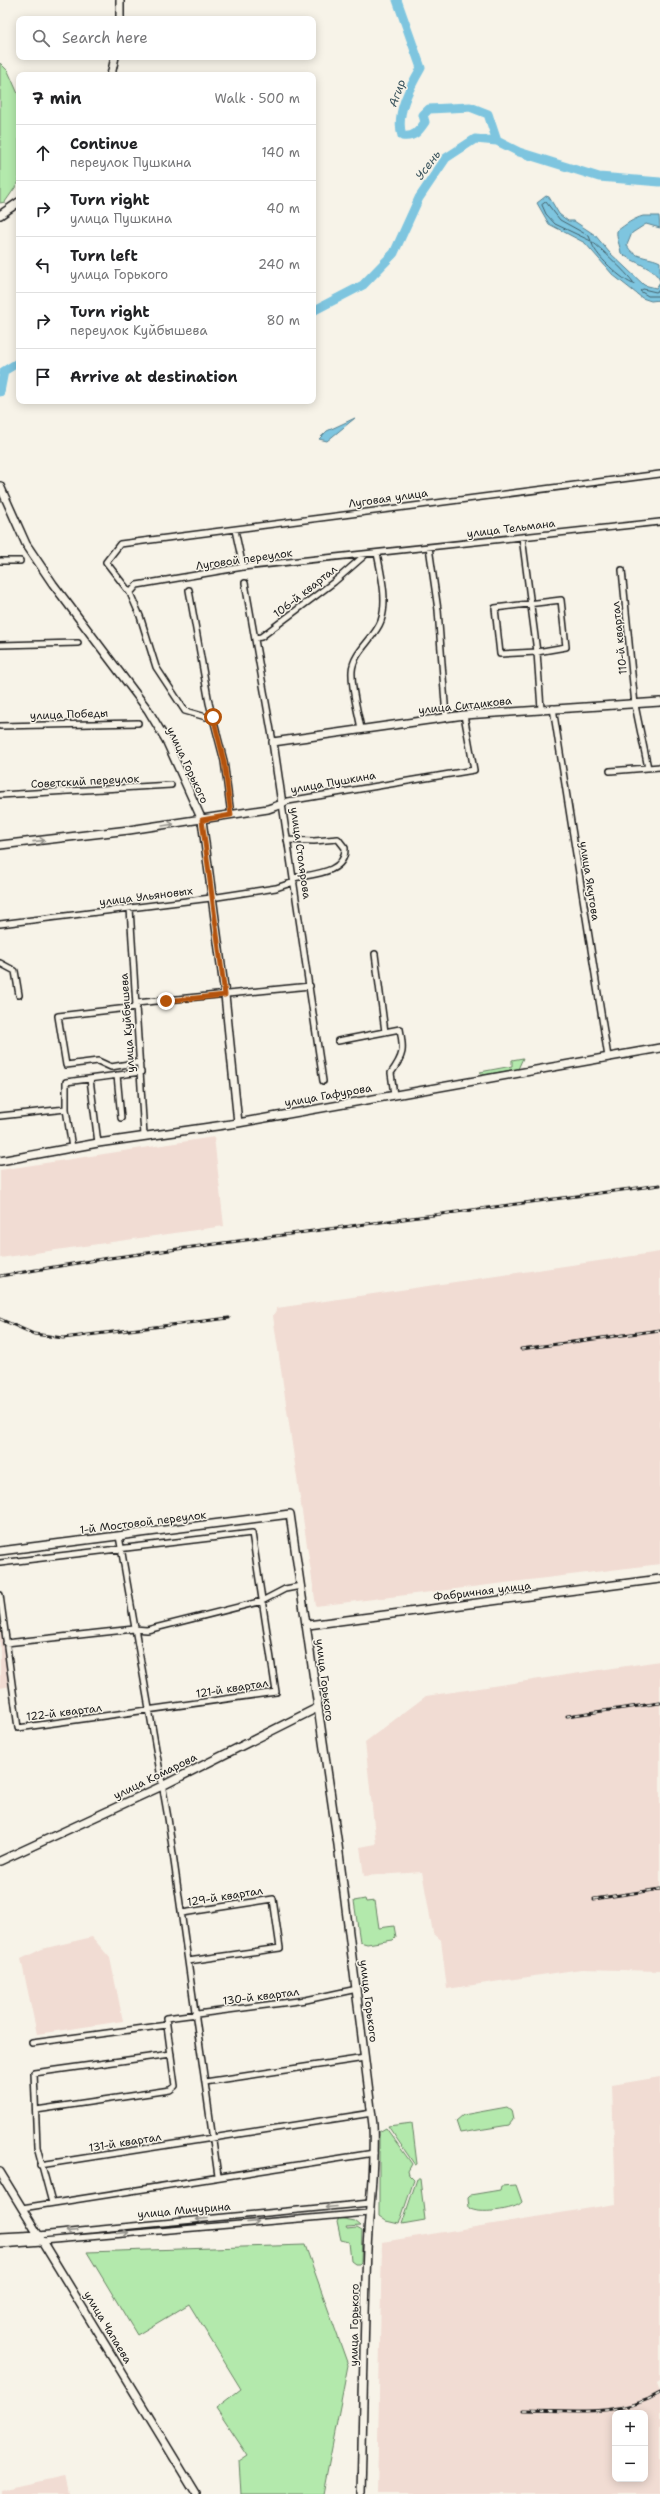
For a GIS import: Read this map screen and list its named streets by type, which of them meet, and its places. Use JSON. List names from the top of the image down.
{
  "streets": {
    "main road": [
      "улица Ситдикова",
      "улица Горького",
      "улица Пушкина",
      "улица Столярова",
      "улица Гафурова",
      "1-й Мостовой переулок",
      "Фабричная улица",
      "улица Комарова",
      "улица Мичурина",
      "улица Чапаева"
    ],
    "street": [
      "Луговая улица",
      "улица Тельмана",
      "Луговой переулок",
      "106-й квартал",
      "110-й квартал",
      "улица Победы",
      "Советский переулок",
      "улица Якутова",
      "улица Ульяновых",
      "улица Куйбышева",
      "121-й квартал",
      "122-й квартал",
      "129-й квартал",
      "130-й квартал",
      "131-й квартал"
    ]
  },
  "crossings": [
    ["Луговая улица", "Луговой переулок"],
    ["улица Тельмана", "Луговой переулок"],
    ["улица Тельмана", "106-й квартал"],
    ["Луговой переулок", "106-й квартал"],
    ["106-й квартал", "улица Столярова"],
    ["110-й квартал", "улица Ситдикова"],
    ["улица Ситдикова", "улица Пушкина"],
    ["улица Ситдикова", "улица Столярова"],
    ["улица Ситдикова", "улица Якутова"],
    ["улица Горького", "улица Пушкина"],
    ["улица Горького", "улица Ульяновых"],
    ["улица Горького", "улица Гафурова"],
    ["улица Горького", "1-й Мостовой переулок"],
    ["улица Горького", "Фабричная улица"],
    ["улица Горького", "улица Комарова"],
    ["улица Горького", "130-й квартал"],
    ["улица Горького", "улица Мичурина"],
    ["улица Пушкина", "улица Столярова"],
    ["улица Столярова", "улица Ульяновых"],
    ["улица Якутова", "улица Гафурова"],
    ["улица Ульяновых", "улица Куйбышева"],
    ["улица Куйбышева", "улица Гафурова"],
    ["121-й квартал", "122-й квартал"],
    ["улица Мичурина", "улица Чапаева"]
  ],
  "one_way": ["улица Пушкина"],
  "water": ["Агир", "Усень"],
  "page": {
    "search": "Search here",
    "heading": ["7 min", "Walk · 500 m"],
    "list": [
      ["Continue", "переулок Пушкина", "140 m"],
      ["Turn right", "улица Пушкина", "40 m"],
      ["Turn left", "улица Горького", "240 m"],
      ["Turn right", "переулок Куйбышева", "80 m"],
      "Arrive at destination"
    ],
    "map_buttons": ["+", "−"]
  }
}
